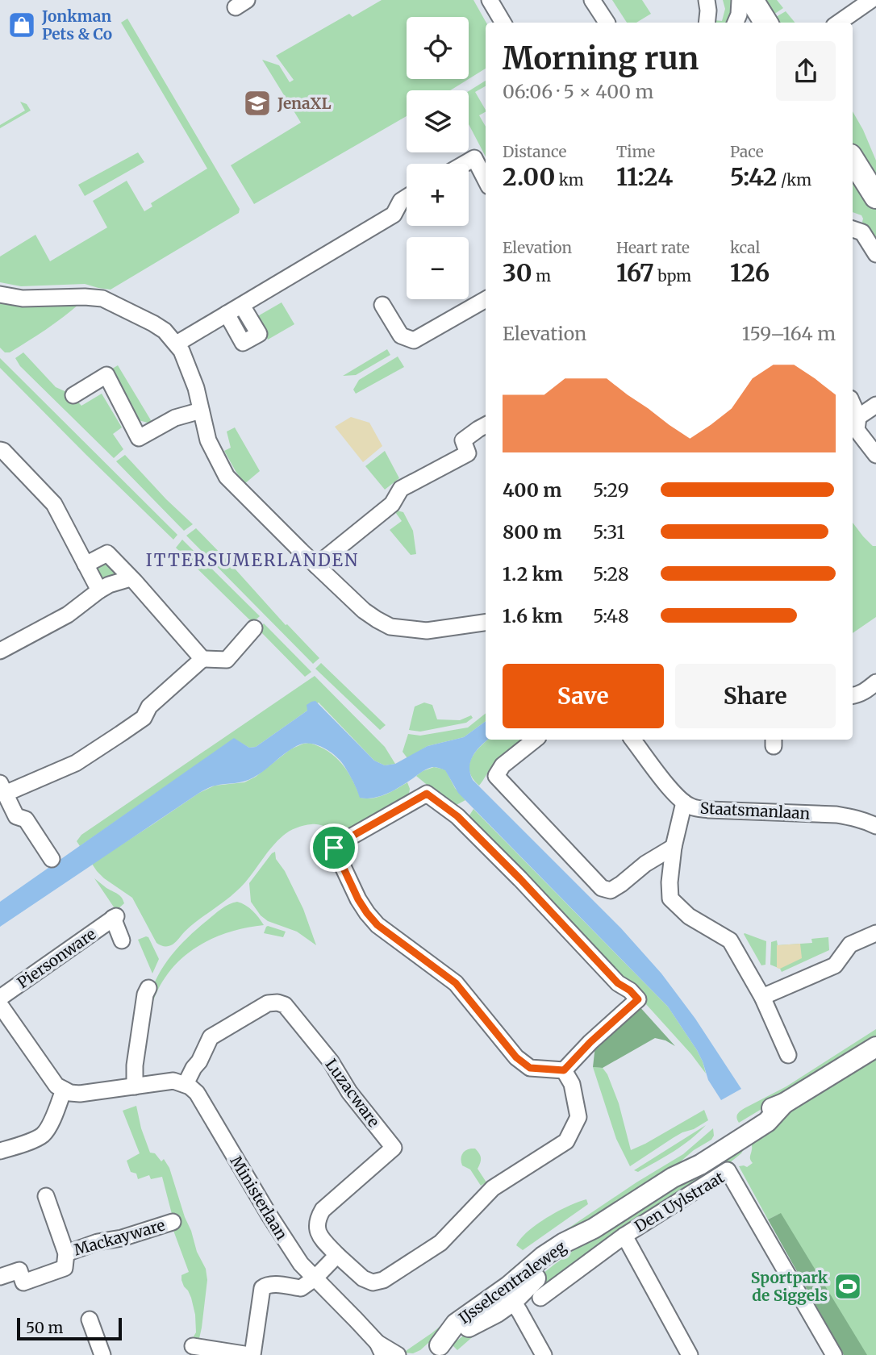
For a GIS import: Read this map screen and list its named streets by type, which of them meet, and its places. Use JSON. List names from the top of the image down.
{
  "streets": {
    "street": [
      "Staatsmanlaan",
      "Piersonware",
      "Luzacware",
      "Ministerlaan",
      "Den Uylstraat",
      "Mackayware",
      "IJsselcentraleweg"
    ]
  },
  "crossings": [
    ["Luzacware", "Ministerlaan"]
  ],
  "districts": ["ITTERSUMERLANDEN"],
  "places": {
    "shop": ["Jonkman Pets & Co"],
    "school or university": ["JenaXL"],
    "sports": ["Sportpark de Siggels"]
  },
  "scale_bar": "50 m",
  "page": {
    "map_buttons": ["+", "−"],
    "heading": ["Morning run", "06:06 · 5 × 400 m"],
    "stats": [
      ["Distance", "2.00 km"],
      ["Time", "11:24"],
      ["Pace", "5:42 /km"],
      ["Elevation", "30 m"],
      ["Heart rate", "167 bpm"],
      ["kcal", "126"]
    ],
    "chart": ["Elevation", "159–164 m"],
    "list": [
      {
        "name": "400 m",
        "note": "5:29"
      },
      {
        "name": "800 m",
        "note": "5:31"
      },
      {
        "name": "1.2 km",
        "note": "5:28"
      },
      {
        "name": "1.6 km",
        "note": "5:48"
      }
    ],
    "buttons": ["Save", "Share"],
    "scale": "50 m"
  }
}
